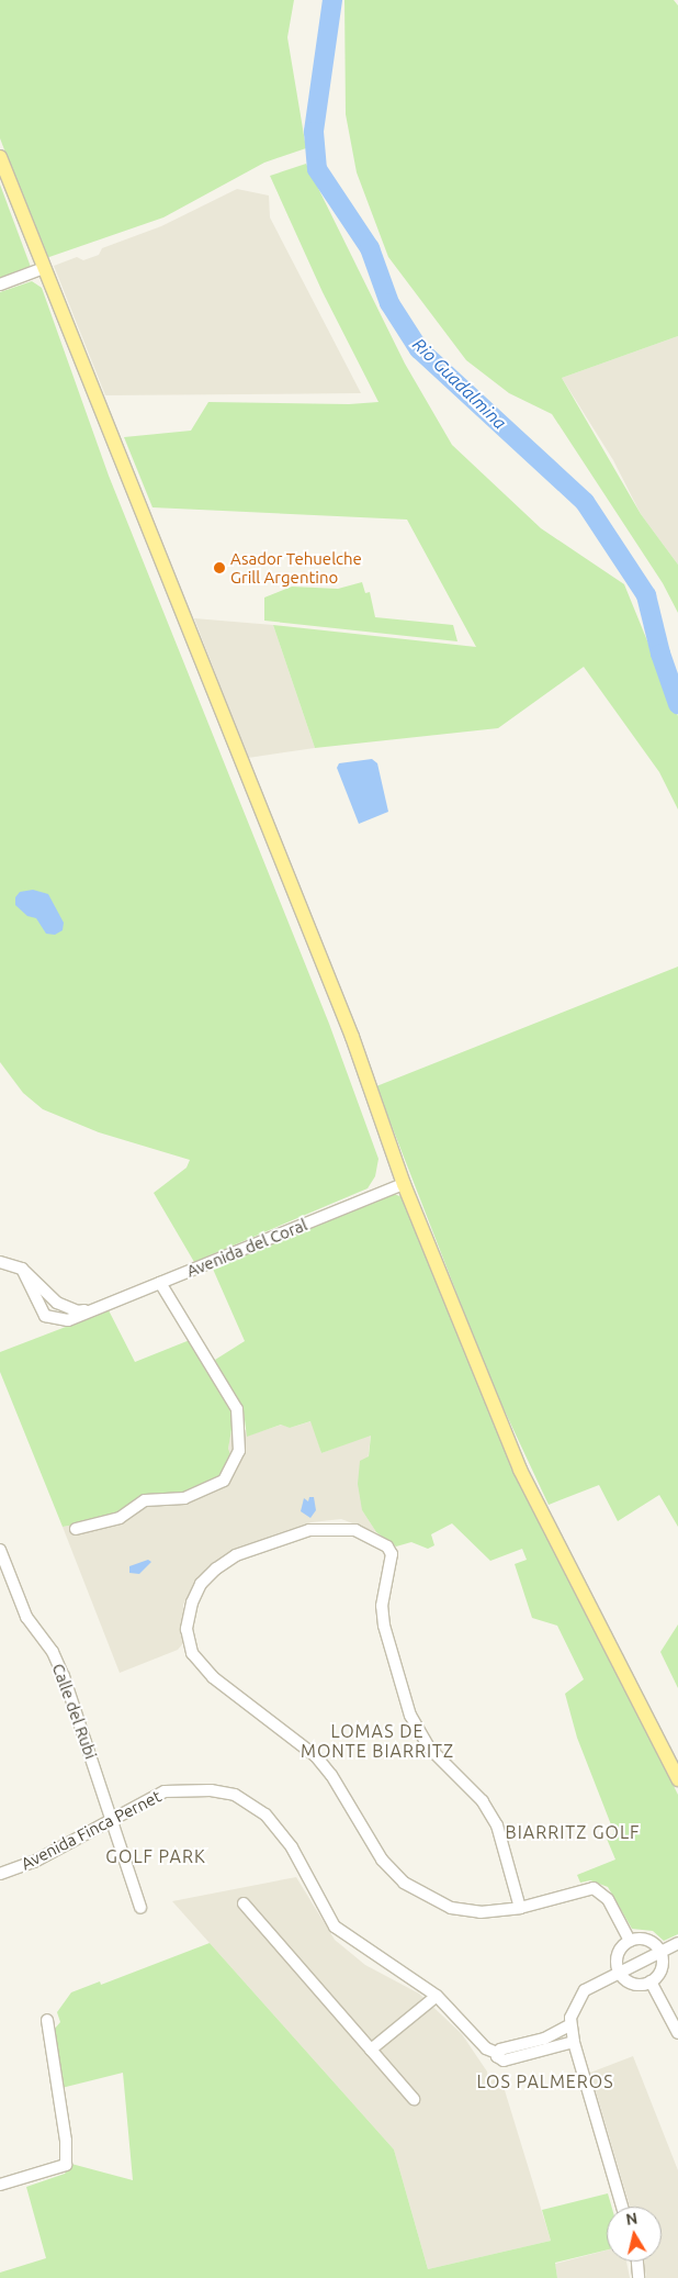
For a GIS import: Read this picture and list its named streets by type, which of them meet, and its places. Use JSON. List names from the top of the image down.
{
  "streets": {
    "street": ["Avenida del Coral", "Calle del Rubi", "Avenida Finca Pernet"]
  },
  "crossings": [
    ["Calle del Rubi", "Avenida Finca Pernet"]
  ],
  "districts": [
    "LOMAS DE MONTE BIARRITZ",
    "BIARRITZ GOLF",
    "GOLF PARK",
    "LOS PALMEROS"
  ],
  "water": ["Rio Guadalmina"],
  "places": ["Asador Tehuelche Grill Argentino"],
  "north": "top"
}
